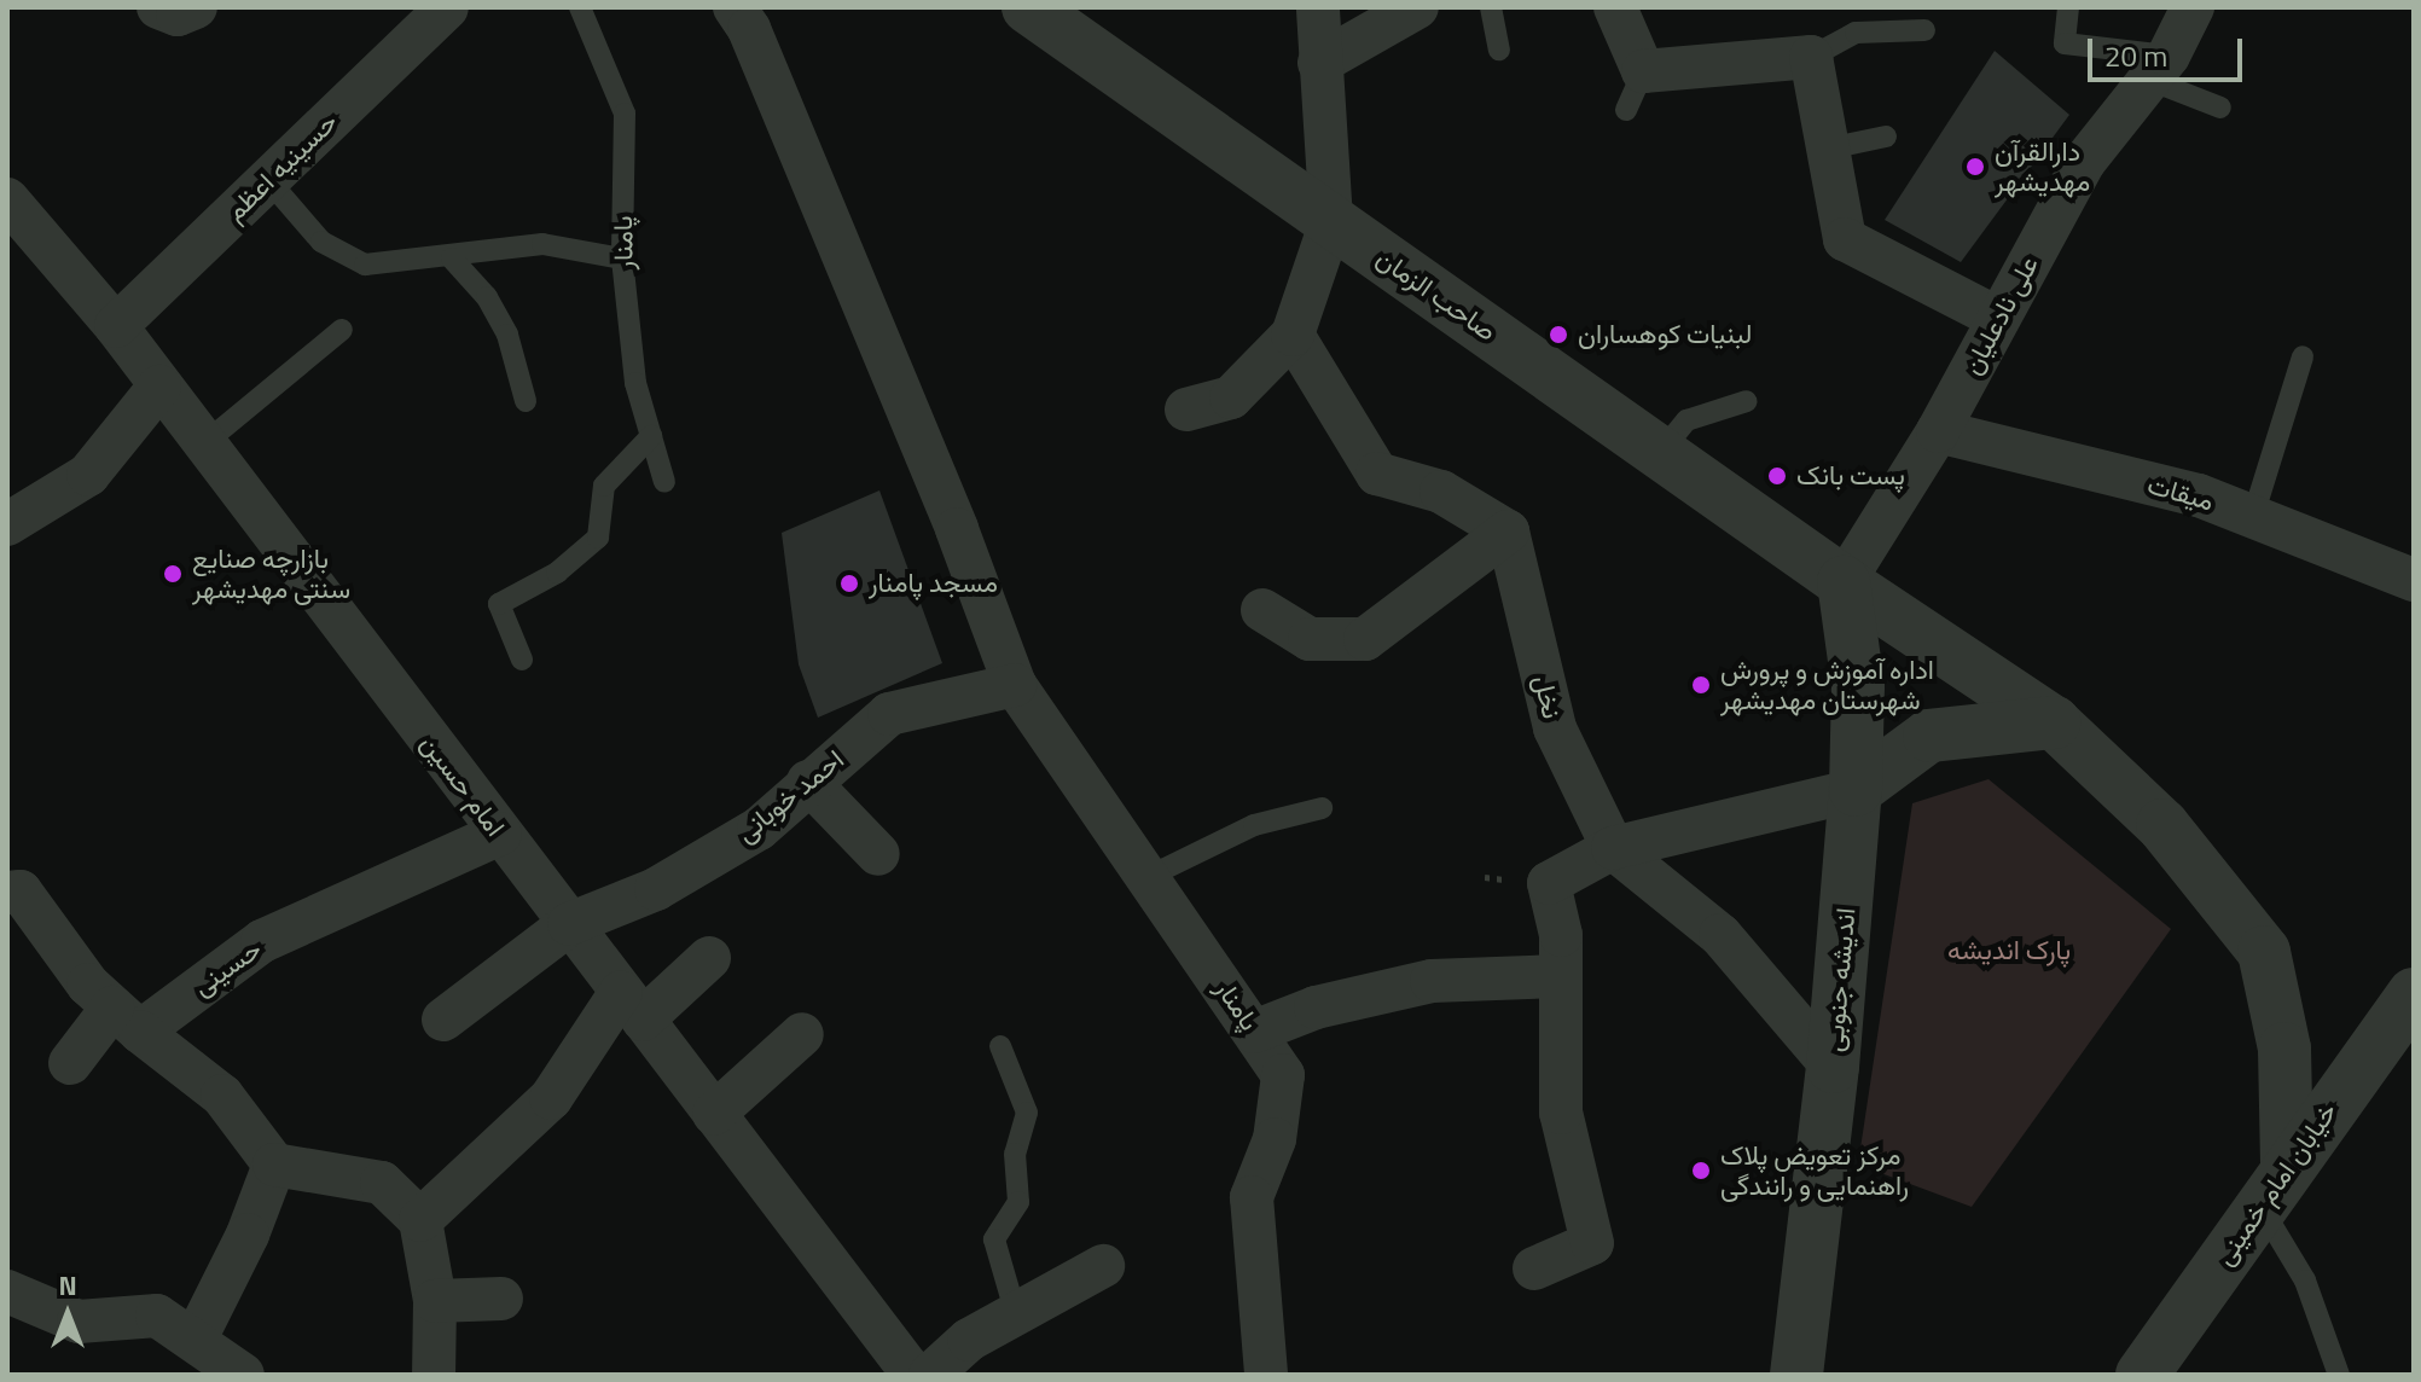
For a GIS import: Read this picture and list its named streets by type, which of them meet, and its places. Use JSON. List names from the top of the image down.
{
  "streets": {
    "street": [
      "حسینیه اعظم",
      "پامنار",
      "صاحب الزمان",
      "علی نادعلیان",
      "میقات",
      "نخل",
      "امام حسین",
      "احمد خوبانی",
      "حسینی",
      "اندیشه جنوبی",
      "خیابان امام خمینی"
    ]
  },
  "crossings": [
    ["حسینیه اعظم", "امام حسین"],
    ["پامنار", "احمد خوبانی"],
    ["صاحب الزمان", "علی نادعلیان"],
    ["صاحب الزمان", "اندیشه جنوبی"],
    ["صاحب الزمان", "خیابان امام خمینی"],
    ["علی نادعلیان", "میقات"],
    ["علی نادعلیان", "اندیشه جنوبی"],
    ["نخل", "اندیشه جنوبی"],
    ["امام حسین", "احمد خوبانی"],
    ["امام حسین", "حسینی"]
  ],
  "parks": ["پارک اندیشه"],
  "places": [
    "دارالقرآن مهدیشهر",
    "لبنیات کوهساران",
    "پست بانک",
    "بازارچه صنایع سنتی مهدیشهر",
    "مسجد پامنار",
    "اداره آموزش و پرورش شهرستان مهدیشهر",
    "مرکز تعویض پلاک راهنمایی و رانندگی"
  ],
  "scale_bar": "20 m",
  "north": "top"
}
